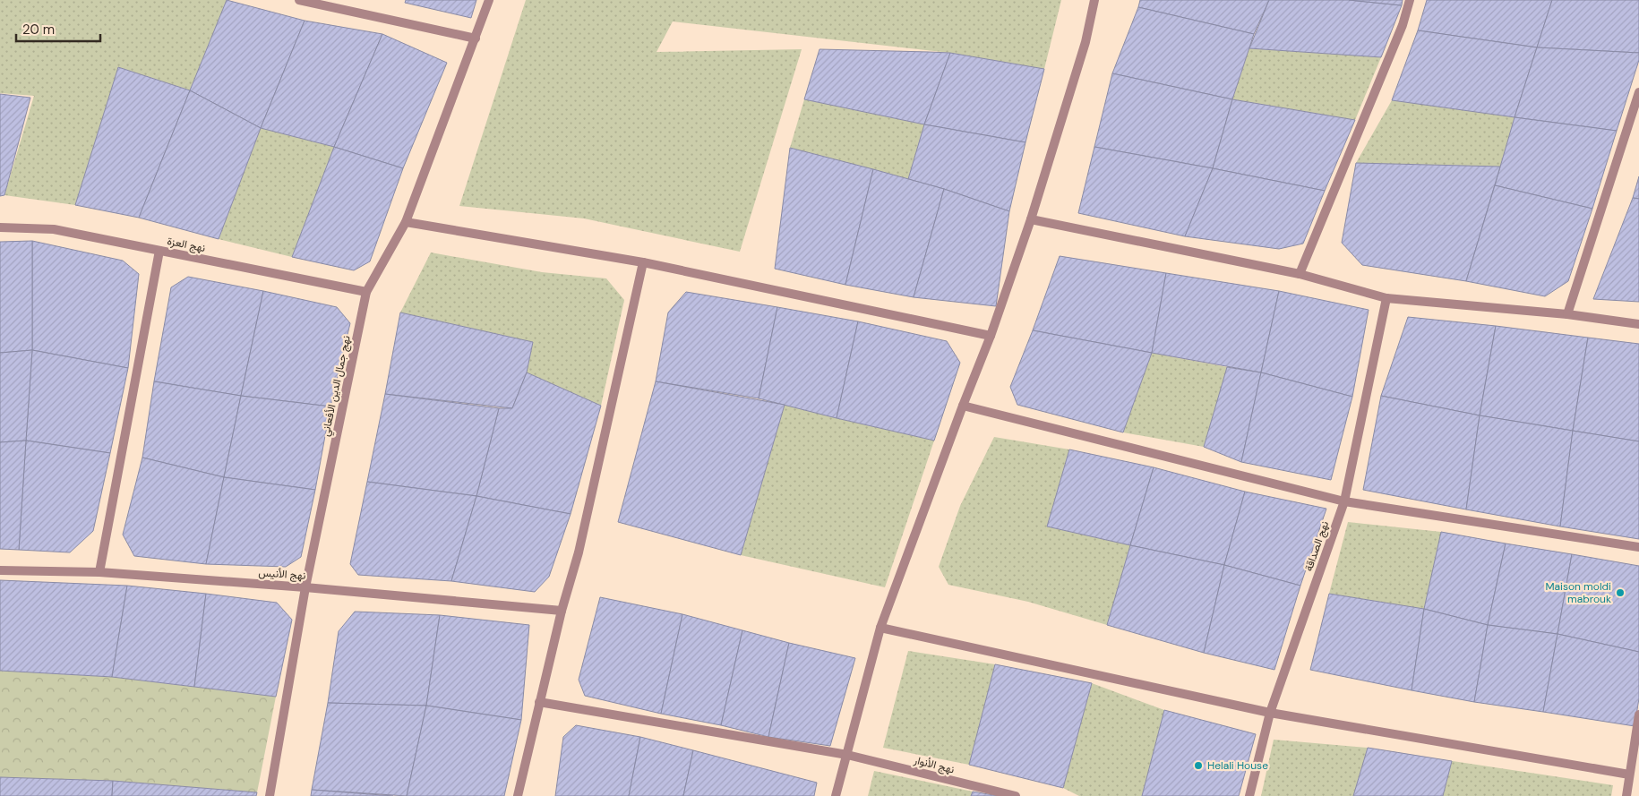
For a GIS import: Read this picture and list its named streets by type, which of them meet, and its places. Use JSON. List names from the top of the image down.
{
  "streets": {
    "street": [
      "نهج العزة",
      "نهج جمال الدين الأفعاني",
      "نهج الصداقة",
      "نهج الأنيس",
      "نهج الأنوار"
    ]
  },
  "crossings": [
    ["نهج العزة", "نهج جمال الدين الأفعاني"],
    ["نهج جمال الدين الأفعاني", "نهج الأنيس"]
  ],
  "places": ["Maison moldi mabrouk", "Helali House"],
  "scale_bar": "20 m"
}
